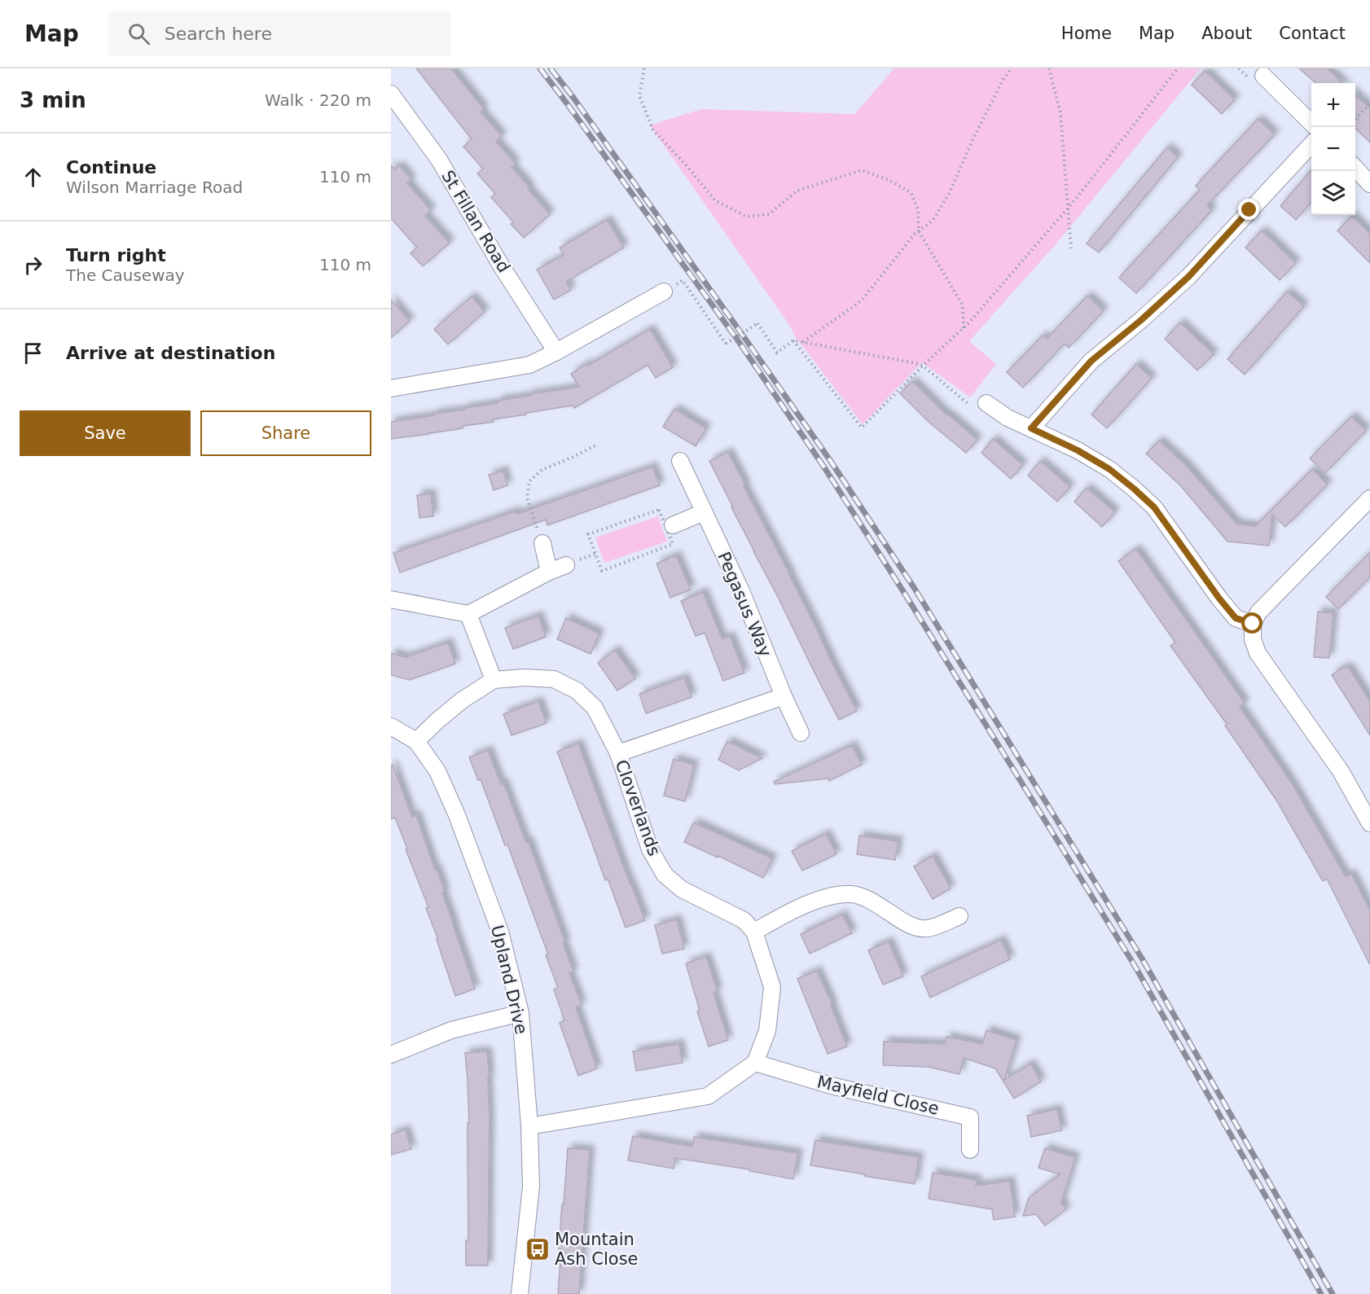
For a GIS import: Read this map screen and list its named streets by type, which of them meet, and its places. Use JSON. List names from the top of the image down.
{
  "streets": {
    "street": [
      "St Fillan Road",
      "Pegasus Way",
      "Cloverlands",
      "Upland Drive",
      "Mayfield Close"
    ]
  },
  "crossings": [
    ["Cloverlands", "Upland Drive"]
  ],
  "places": {
    "bus stop": ["Mountain Ash Close"]
  },
  "page": {
    "header": "Map",
    "search": "Search here",
    "nav": [
      "Home",
      "Map",
      "About",
      "Contact"
    ],
    "heading": ["3 min", "Walk · 220 m"],
    "map_buttons": ["+", "−"],
    "list": [
      ["Continue", "Wilson Marriage Road", "110 m"],
      ["Turn right", "The Causeway", "110 m"],
      "Arrive at destination"
    ],
    "buttons": ["Save", "Share"]
  }
}
